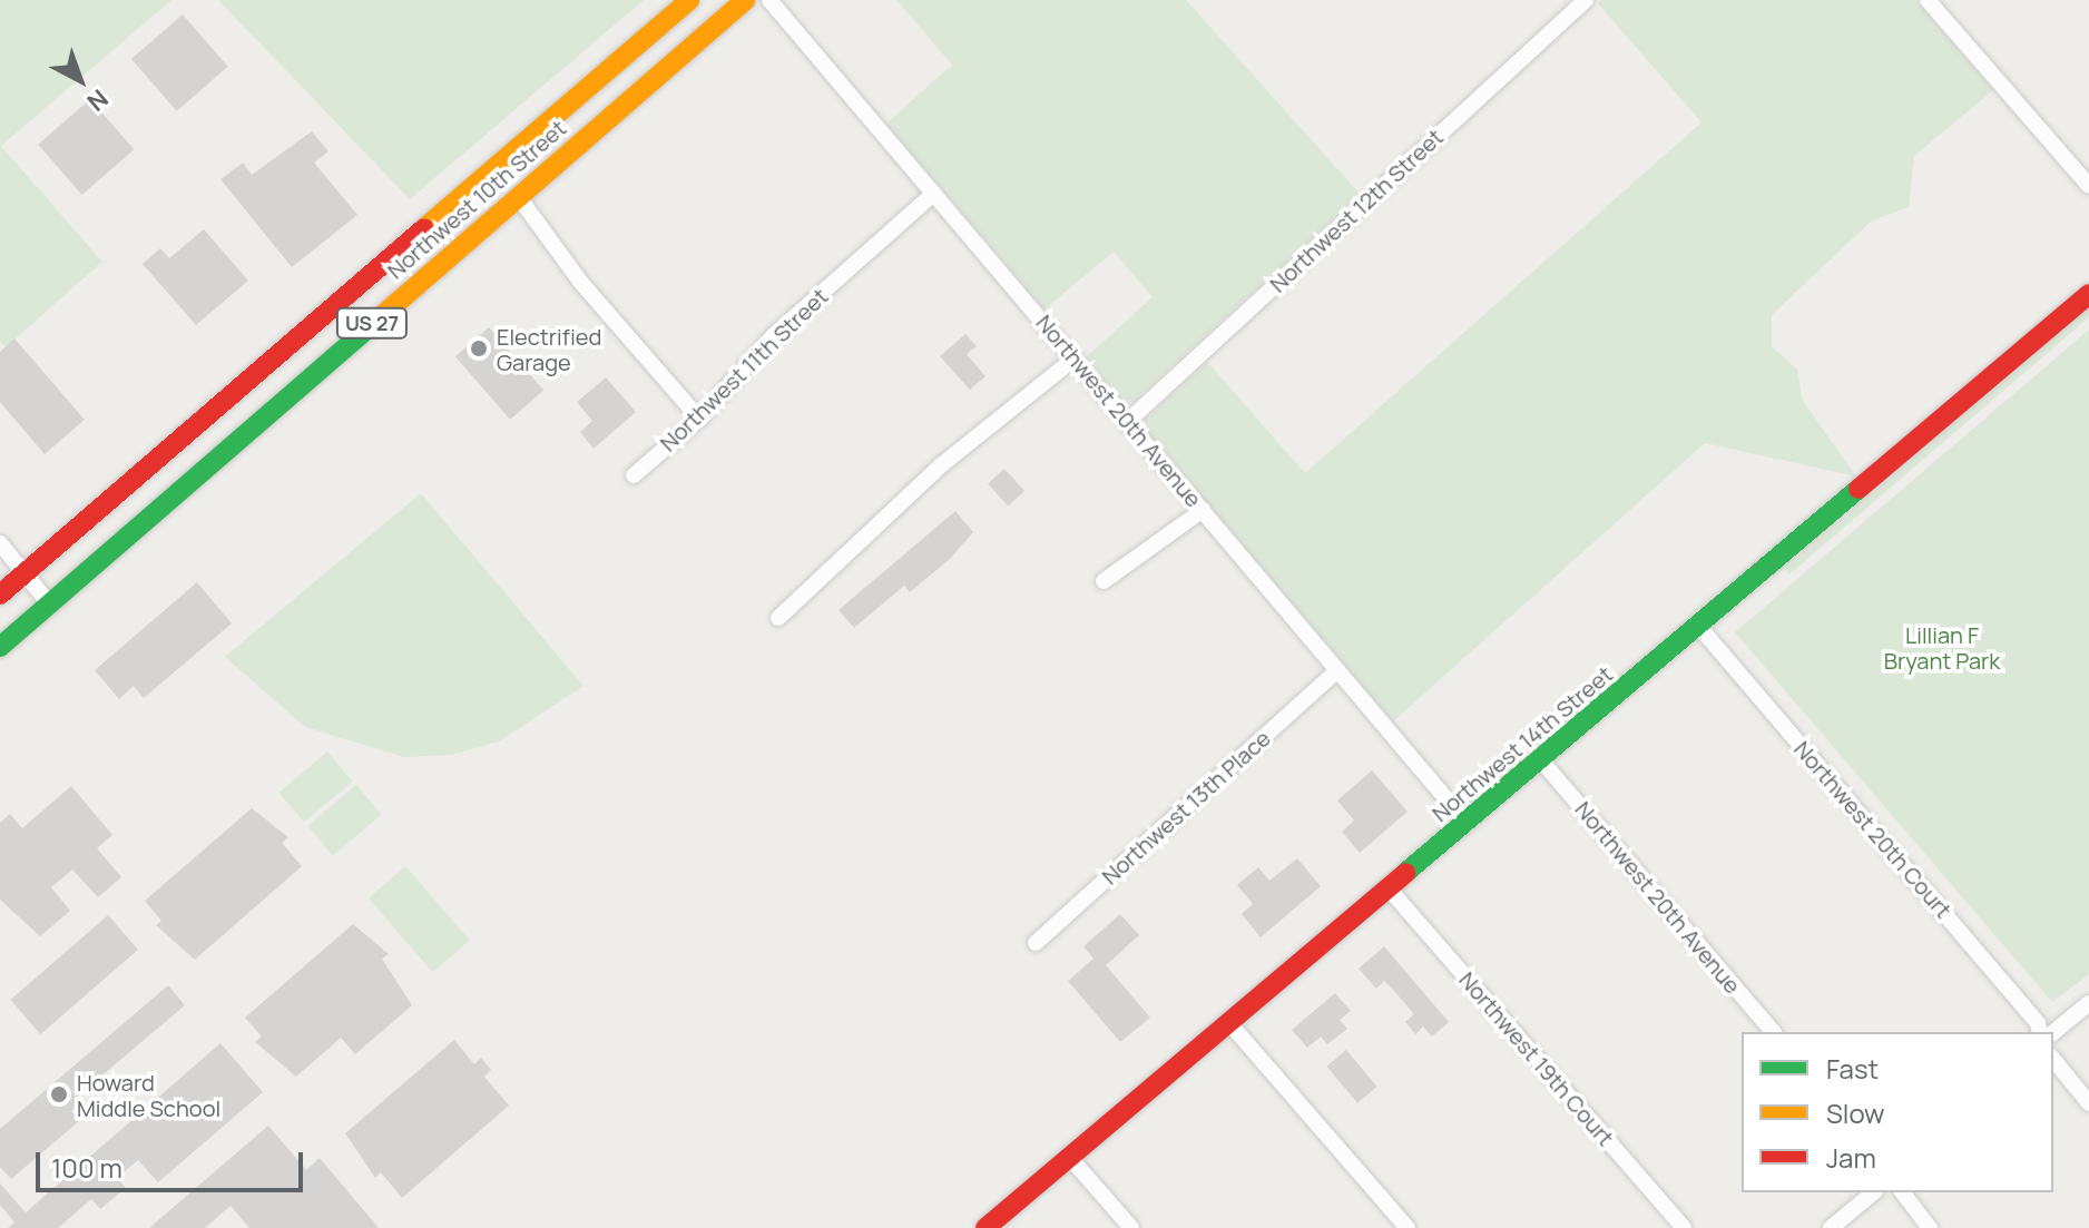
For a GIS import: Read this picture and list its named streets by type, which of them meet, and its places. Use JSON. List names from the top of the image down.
{
  "streets": {
    "main road": ["Northwest 10th Street", "US 27", "Northwest 14th Street"],
    "street": [
      "Northwest 12th Street",
      "Northwest 11th Street",
      "Northwest 20th Avenue",
      "Northwest 13th Place",
      "Northwest 20th Court",
      "Northwest 19th Court"
    ]
  },
  "crossings": [
    ["Northwest 12th Street", "Northwest 20th Avenue"],
    ["Northwest 11th Street", "Northwest 20th Avenue"],
    ["Northwest 20th Avenue", "Northwest 14th Street"],
    ["Northwest 20th Avenue", "Northwest 13th Place"],
    ["Northwest 14th Street", "Northwest 20th Court"],
    ["Northwest 14th Street", "Northwest 19th Court"]
  ],
  "parks": ["Lillian F Bryant Park"],
  "places": ["Electrified Garage", "Howard Middle School"],
  "legend": ["Fast", "Slow", "Jam"],
  "scale_bar": "100 m",
  "north": "bottom right"
}
